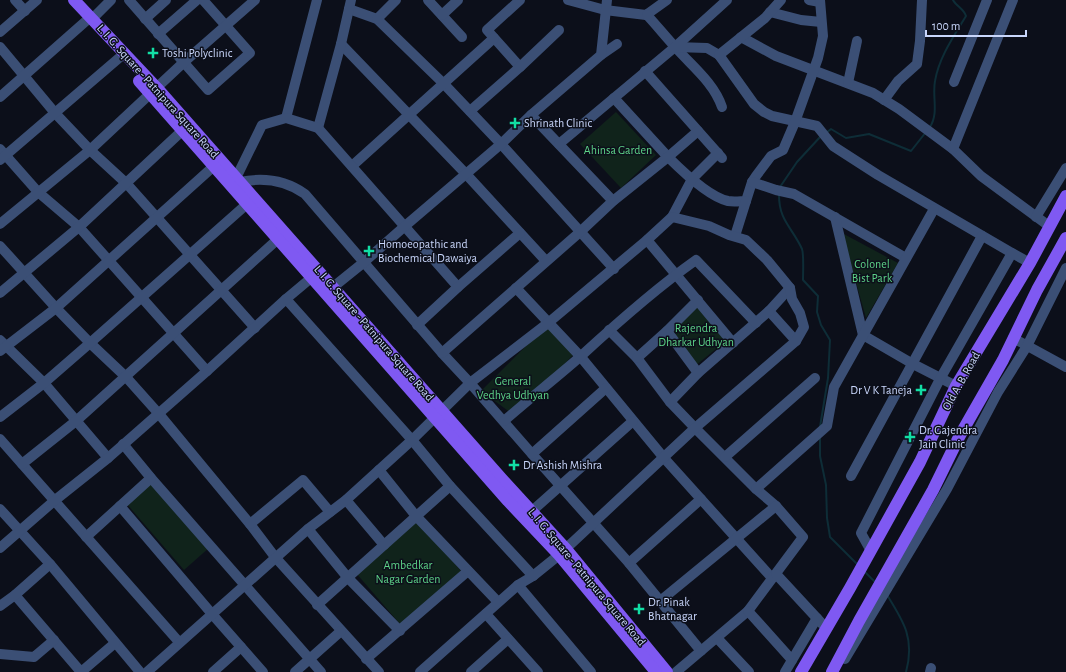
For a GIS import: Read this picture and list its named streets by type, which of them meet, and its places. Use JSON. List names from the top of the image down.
{
  "streets": {
    "main road": ["L. I. G. Square - Patnipura Square Road", "Old A. B. Road"]
  },
  "parks": [
    "Ahinsa Garden",
    "Colonel Bist Park",
    "Rajendra Dharkar Udhyan",
    "General Vedhya Udhyan",
    "Ambedkar Nagar Garden"
  ],
  "places": {
    "health": [
      "Toshi Polyclinic",
      "Shrinath Clinic",
      "Homoeopathic and Biochemical Dawaiya",
      "Dr V K Taneja",
      "Dr. Gajendra Jain Clinic",
      "Dr Ashish Mishra",
      "Dr. Pinak Bhatnagar"
    ]
  },
  "scale_bar": "100 m"
}
